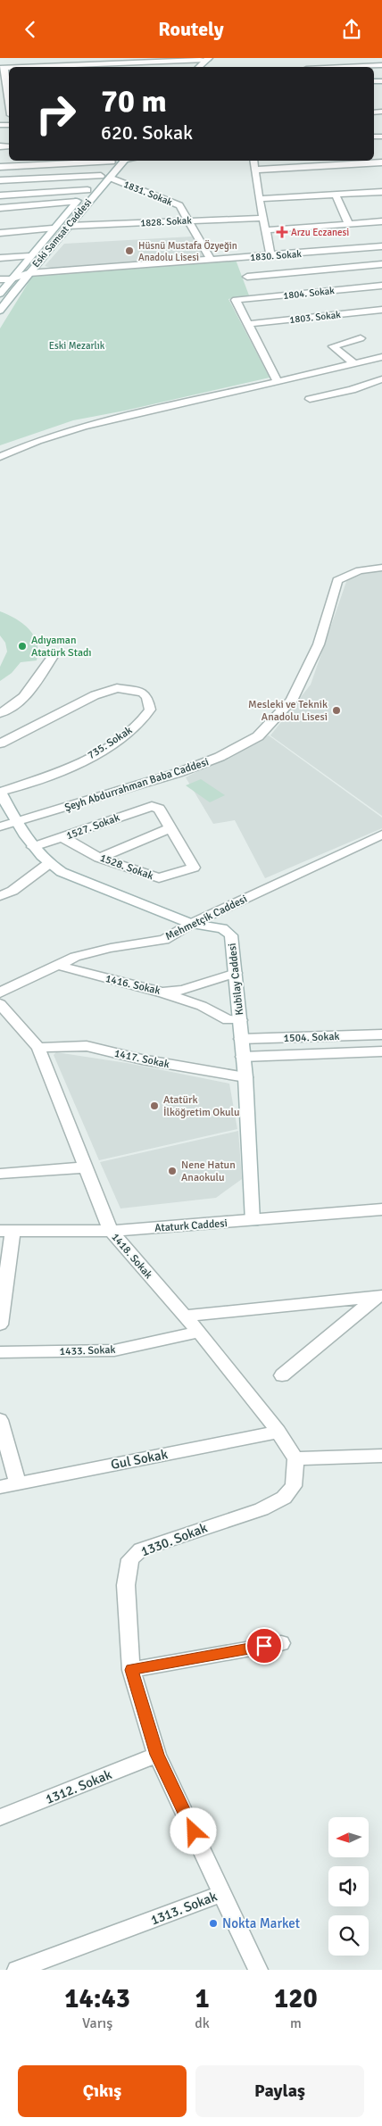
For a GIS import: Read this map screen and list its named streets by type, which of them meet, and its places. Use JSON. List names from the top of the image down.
{
  "streets": {
    "street": [
      "1831. Sokak",
      "1828. Sokak",
      "Eski Samsat Caddesi",
      "1830. Sokak",
      "1804. Sokak",
      "1803. Sokak",
      "735. Sokak",
      "Şeyh Abdurrahman Baba Caddesi",
      "1527. Sokak",
      "1528. Sokak",
      "Mehmetçik Caddesi",
      "Kubilay Caddesi",
      "1416. Sokak",
      "1504. Sokak",
      "1417. Sokak",
      "Ataturk Caddesi",
      "1418. Sokak",
      "1433. Sokak",
      "Gul Sokak",
      "1330. Sokak",
      "1312. Sokak",
      "1313. Sokak"
    ]
  },
  "crossings": [
    ["1831. Sokak", "1828. Sokak"],
    ["1831. Sokak", "Eski Samsat Caddesi"],
    ["1831. Sokak", "1830. Sokak"],
    ["1828. Sokak", "Eski Samsat Caddesi"],
    ["Eski Samsat Caddesi", "1830. Sokak"],
    ["1830. Sokak", "1804. Sokak"],
    ["1804. Sokak", "1803. Sokak"],
    ["735. Sokak", "Kubilay Caddesi"],
    ["Şeyh Abdurrahman Baba Caddesi", "Kubilay Caddesi"],
    ["1527. Sokak", "1528. Sokak"],
    ["1527. Sokak", "Kubilay Caddesi"],
    ["Mehmetçik Caddesi", "Kubilay Caddesi"],
    ["Mehmetçik Caddesi", "1416. Sokak"],
    ["Kubilay Caddesi", "1416. Sokak"],
    ["Kubilay Caddesi", "1504. Sokak"],
    ["Kubilay Caddesi", "1417. Sokak"],
    ["Kubilay Caddesi", "Ataturk Caddesi"],
    ["1417. Sokak", "1418. Sokak"],
    ["Ataturk Caddesi", "1418. Sokak"],
    ["1418. Sokak", "1433. Sokak"],
    ["1418. Sokak", "Gul Sokak"],
    ["1418. Sokak", "1330. Sokak"],
    ["1330. Sokak", "1313. Sokak"],
    ["1312. Sokak", "1313. Sokak"]
  ],
  "parks": ["Eski Mezarlık"],
  "places": {
    "health": ["Arzu Eczanesi"],
    "other": [
      "Hüsnü Mustafa Özyeğin Anadolu Lisesi",
      "Adıyaman Atatürk Stadı",
      "Mesleki ve Teknik Anadolu Lisesi",
      "Atatürk İlköğretim Okulu",
      "Nene Hatun Anaokulu",
      "Nokta Market"
    ]
  },
  "north": "left",
  "page": {
    "header": "Routely",
    "turn": ["70 m", "620. Sokak"],
    "eta": [
      "14:43",
      "Varış",
      "1",
      "dk",
      "120",
      "m"
    ],
    "buttons": ["Çıkış", "Paylaş"]
  }
}
